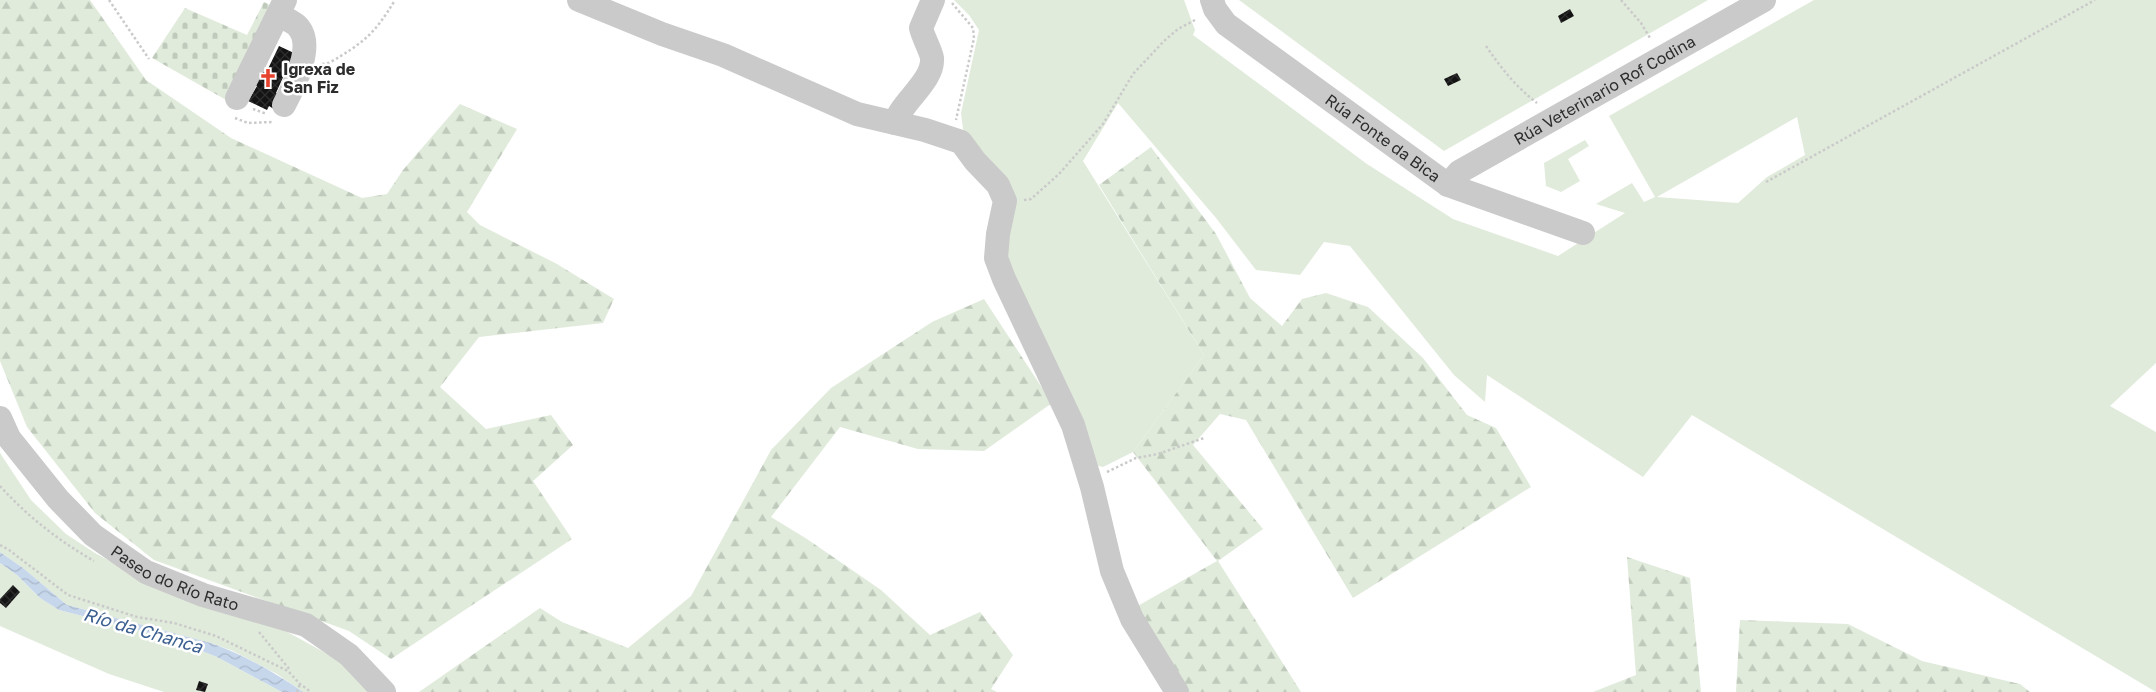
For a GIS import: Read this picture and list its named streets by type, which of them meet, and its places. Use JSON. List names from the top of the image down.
{
  "streets": {
    "street": ["Rúa Veterinario Rof Codina", "Rúa Fonte da Bica", "Paseo do Río Rato"]
  },
  "crossings": [
    ["Rúa Veterinario Rof Codina", "Rúa Fonte da Bica"]
  ],
  "water": ["Río da Chanca"],
  "places": {
    "church": ["Igrexa de San Fiz"]
  }
}
